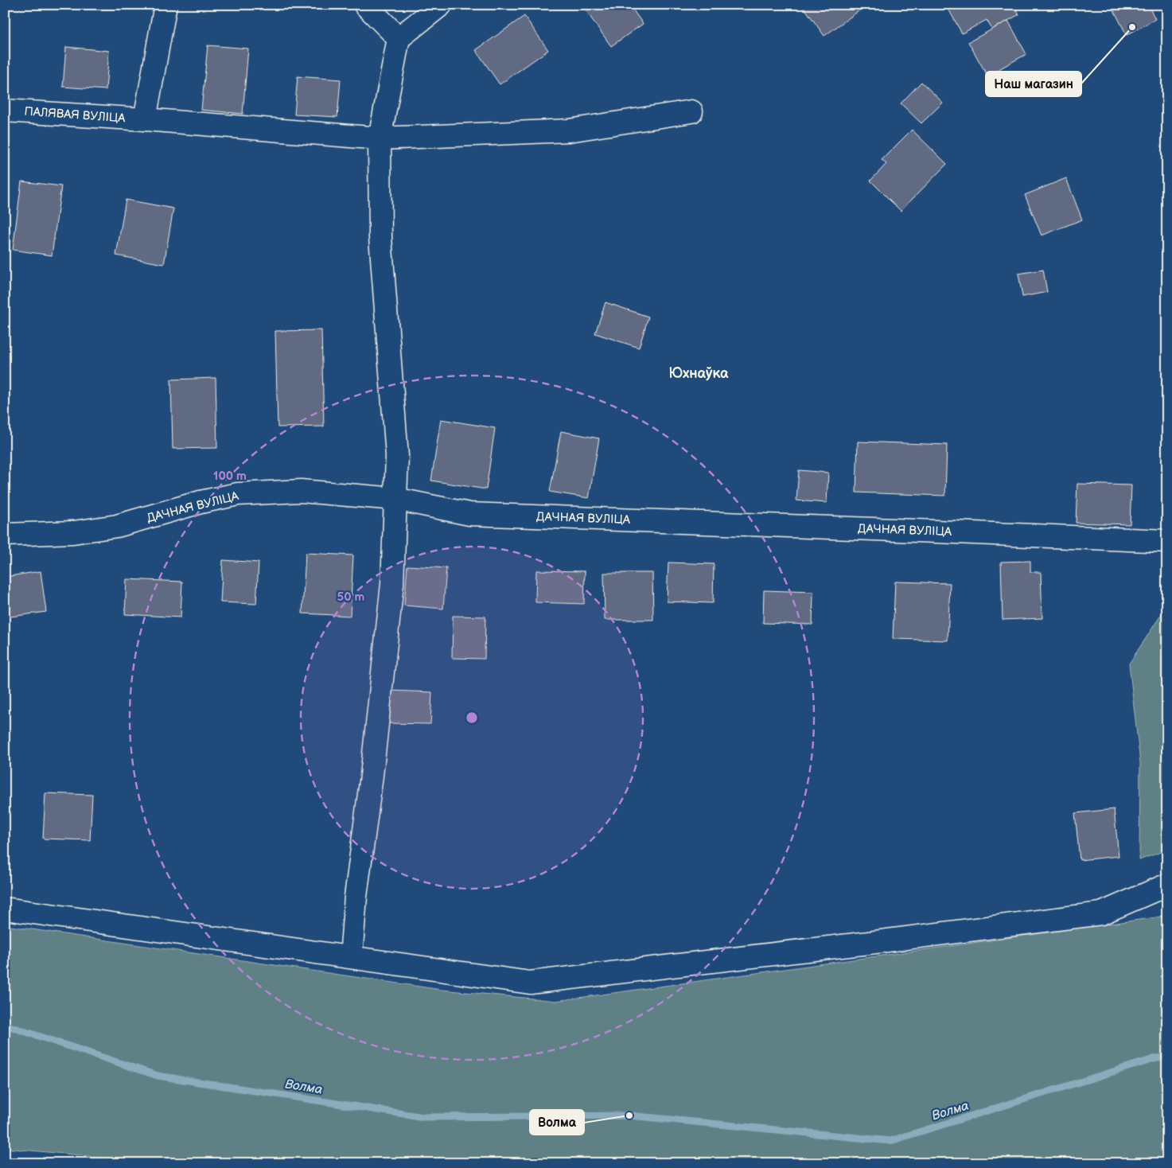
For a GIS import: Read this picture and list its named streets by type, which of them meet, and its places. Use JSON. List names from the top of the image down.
{
  "streets": {
    "street": ["ПАЛЯВАЯ ВУЛІЦА", "ДАЧНАЯ ВУЛІЦА"]
  },
  "districts": ["Юхнаўка"],
  "water": ["Волма"],
  "places": ["Наш магазин", "Волма"],
  "rings": ["100 m", "50 m"]
}
